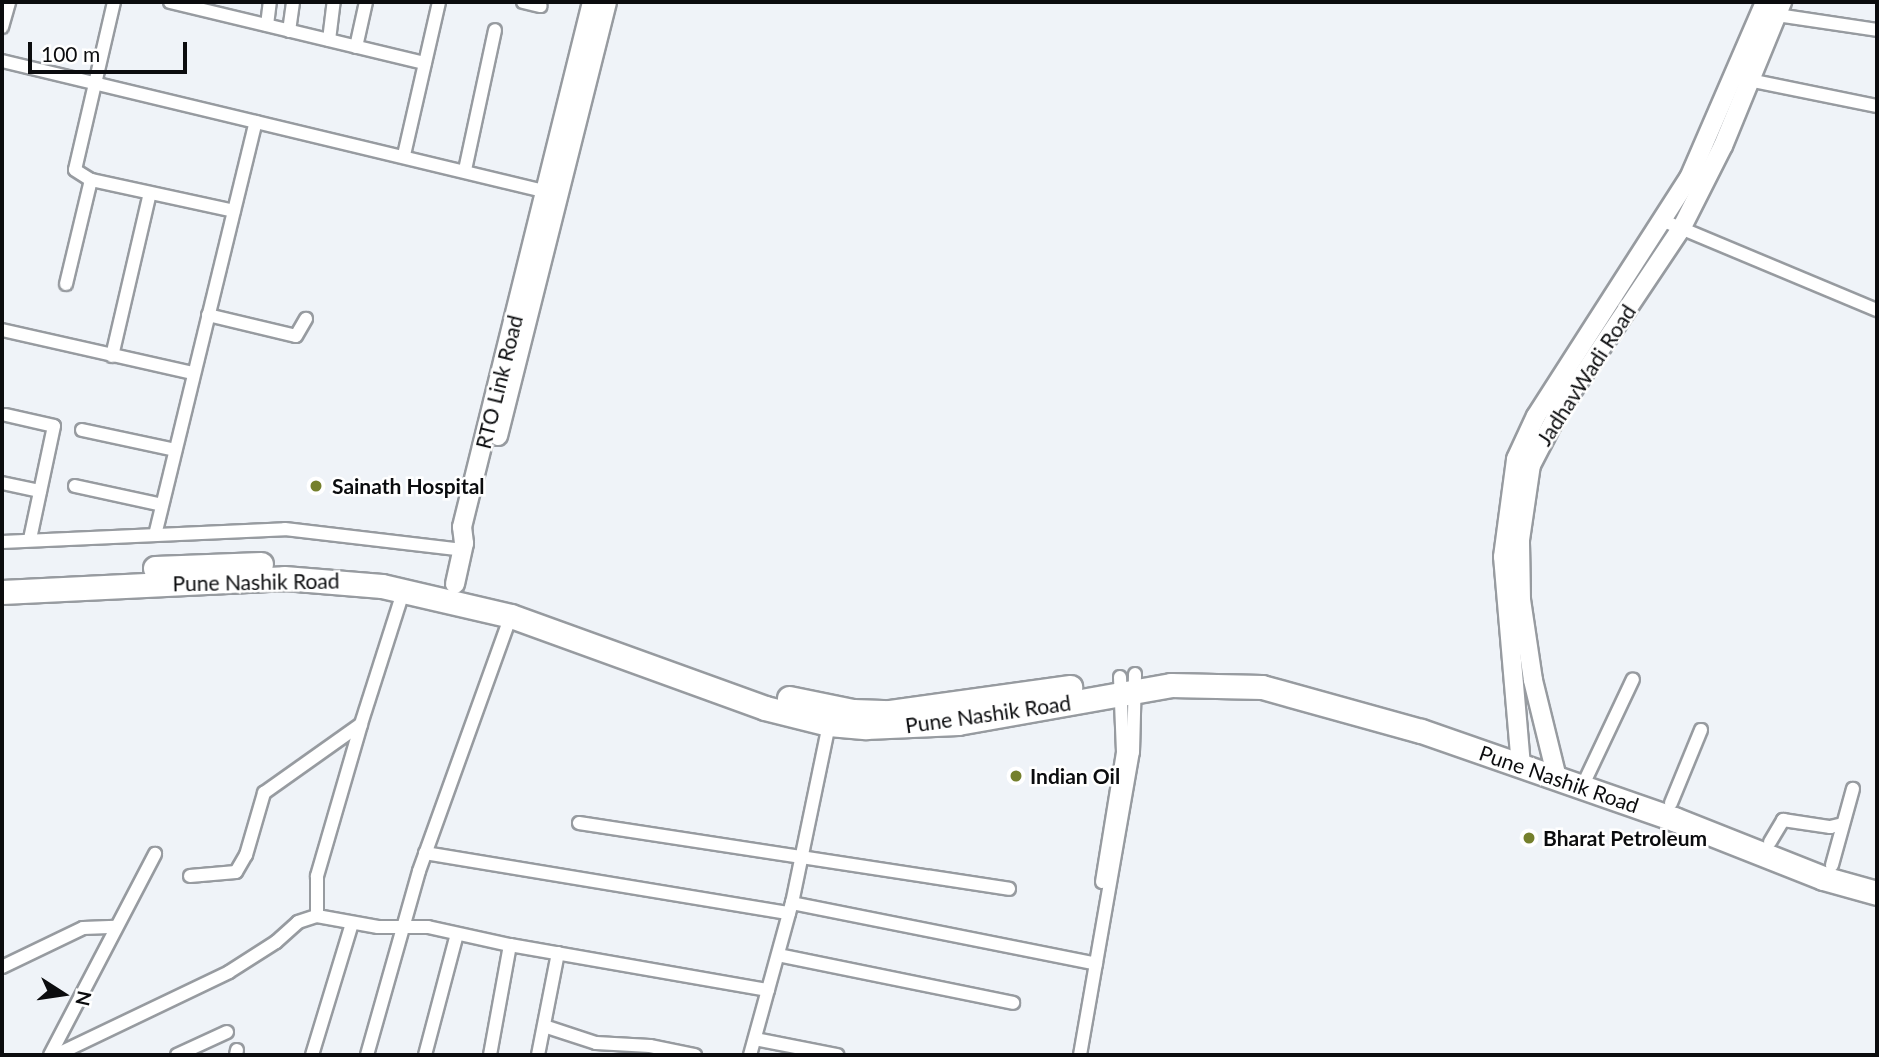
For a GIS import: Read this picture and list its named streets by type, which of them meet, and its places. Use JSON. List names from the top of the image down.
{
  "streets": {
    "highway": ["Pune Nashik Road"],
    "street": ["JadhavWadi Road", "RTO Link Road"]
  },
  "crossings": [
    ["JadhavWadi Road", "Pune Nashik Road"],
    ["RTO Link Road", "Pune Nashik Road"]
  ],
  "places": ["Sainath Hospital", "Indian Oil", "Bharat Petroleum"],
  "scale_bar": "100 m",
  "north": "right"
}
